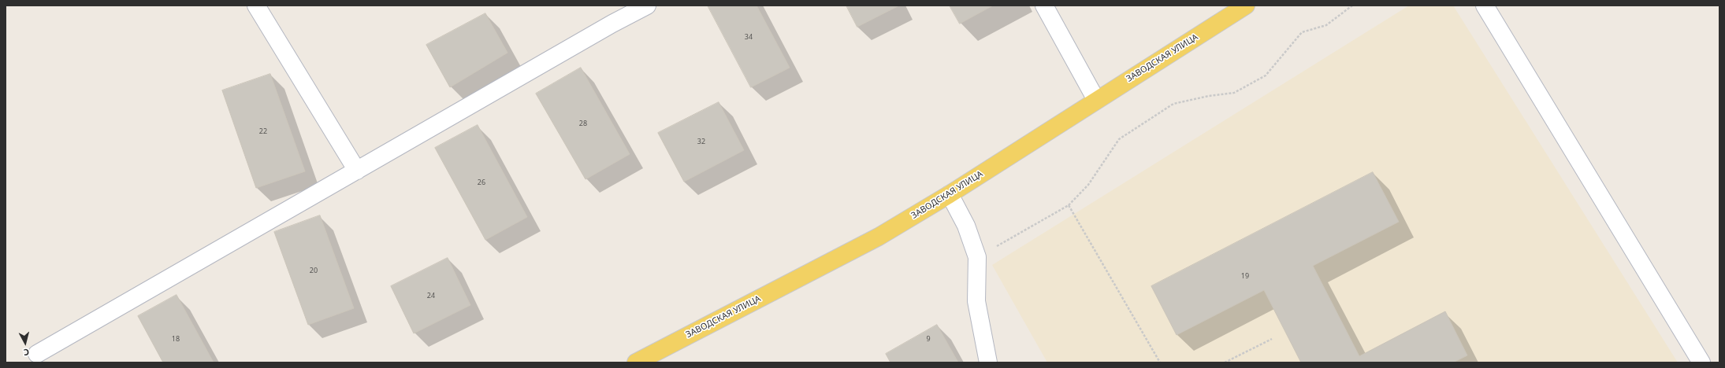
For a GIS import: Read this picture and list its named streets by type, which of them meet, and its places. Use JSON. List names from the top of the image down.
{
  "streets": {
    "main road": ["ЗАВОДСКАЯ УЛИЦА"]
  },
  "house_numbers": [
    "34",
    "28",
    "22",
    "32",
    "26",
    "20",
    "19",
    "24",
    "18",
    "9"
  ],
  "north": "bottom"
}
